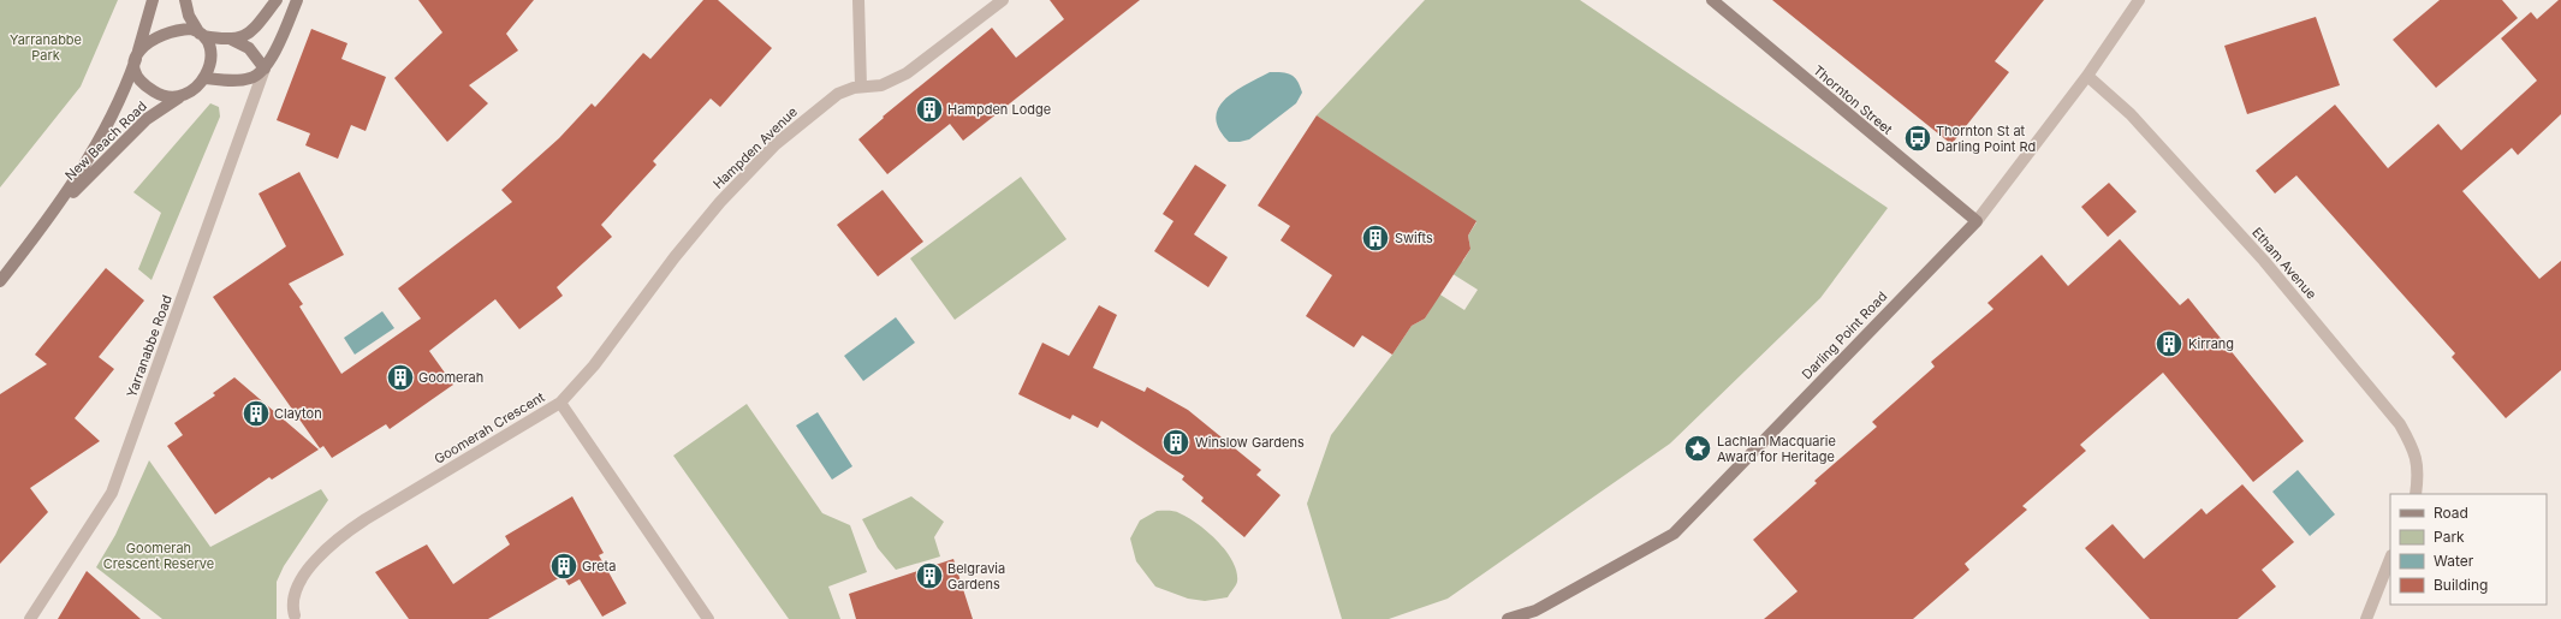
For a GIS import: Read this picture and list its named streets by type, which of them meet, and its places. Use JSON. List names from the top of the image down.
{
  "streets": {
    "street": [
      "Thornton Street",
      "New Beach Road",
      "Hampden Avenue",
      "Etham Avenue",
      "Darling Point Road",
      "Yarranabbe Road",
      "Goomerah Crescent"
    ]
  },
  "crossings": [
    ["Thornton Street", "Darling Point Road"],
    ["Hampden Avenue", "Goomerah Crescent"],
    ["Etham Avenue", "Darling Point Road"]
  ],
  "parks": ["Yarranabbe Park", "Goomerah Crescent Reserve"],
  "places": {
    "building": [
      "Hampden Lodge",
      "Swifts",
      "Kirrang",
      "Goomerah",
      "Clayton",
      "Winslow Gardens",
      "Greta",
      "Belgravia Gardens"
    ],
    "bus stop": ["Thornton St at Darling Point Rd"],
    "place": ["Lachlan Macquarie Award for Heritage"]
  },
  "legend": [
    "Road",
    "Park",
    "Water",
    "Building"
  ]
}
